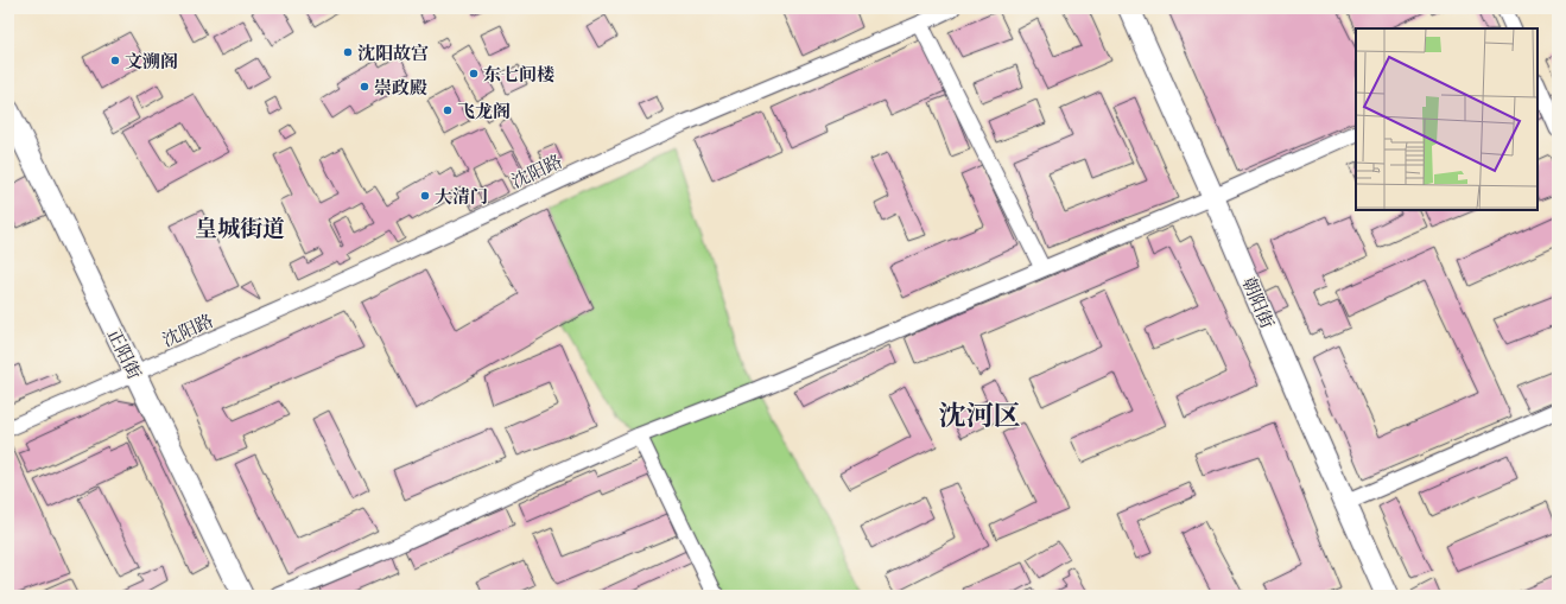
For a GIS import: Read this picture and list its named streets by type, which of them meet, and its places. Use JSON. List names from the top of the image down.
{
  "streets": {
    "street": ["沈阳路", "朝阳街", "正阳街"]
  },
  "crossings": [
    ["沈阳路", "正阳街"]
  ],
  "districts": ["皇城街道", "沈河区"],
  "places": [
    "沈阳故宫",
    "文溯阁",
    "东七间楼",
    "崇政殿",
    "飞龙阁",
    "大清门"
  ]
}
